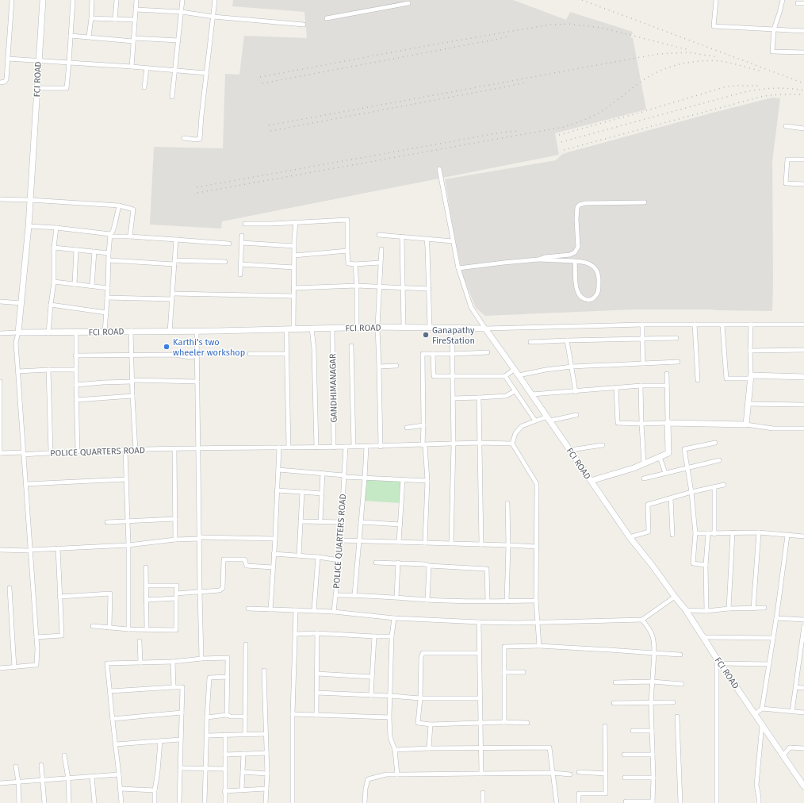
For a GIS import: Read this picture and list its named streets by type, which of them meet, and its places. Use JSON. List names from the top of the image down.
{
  "streets": {
    "street": ["FCI ROAD", "GANDHIMANAGAR", "POLICE QUARTERS ROAD"]
  },
  "crossings": [
    ["FCI ROAD", "GANDHIMANAGAR"],
    ["GANDHIMANAGAR", "POLICE QUARTERS ROAD"]
  ],
  "places": ["Ganapathy FireStation", "Karthi's two wheeler workshop"]
}
